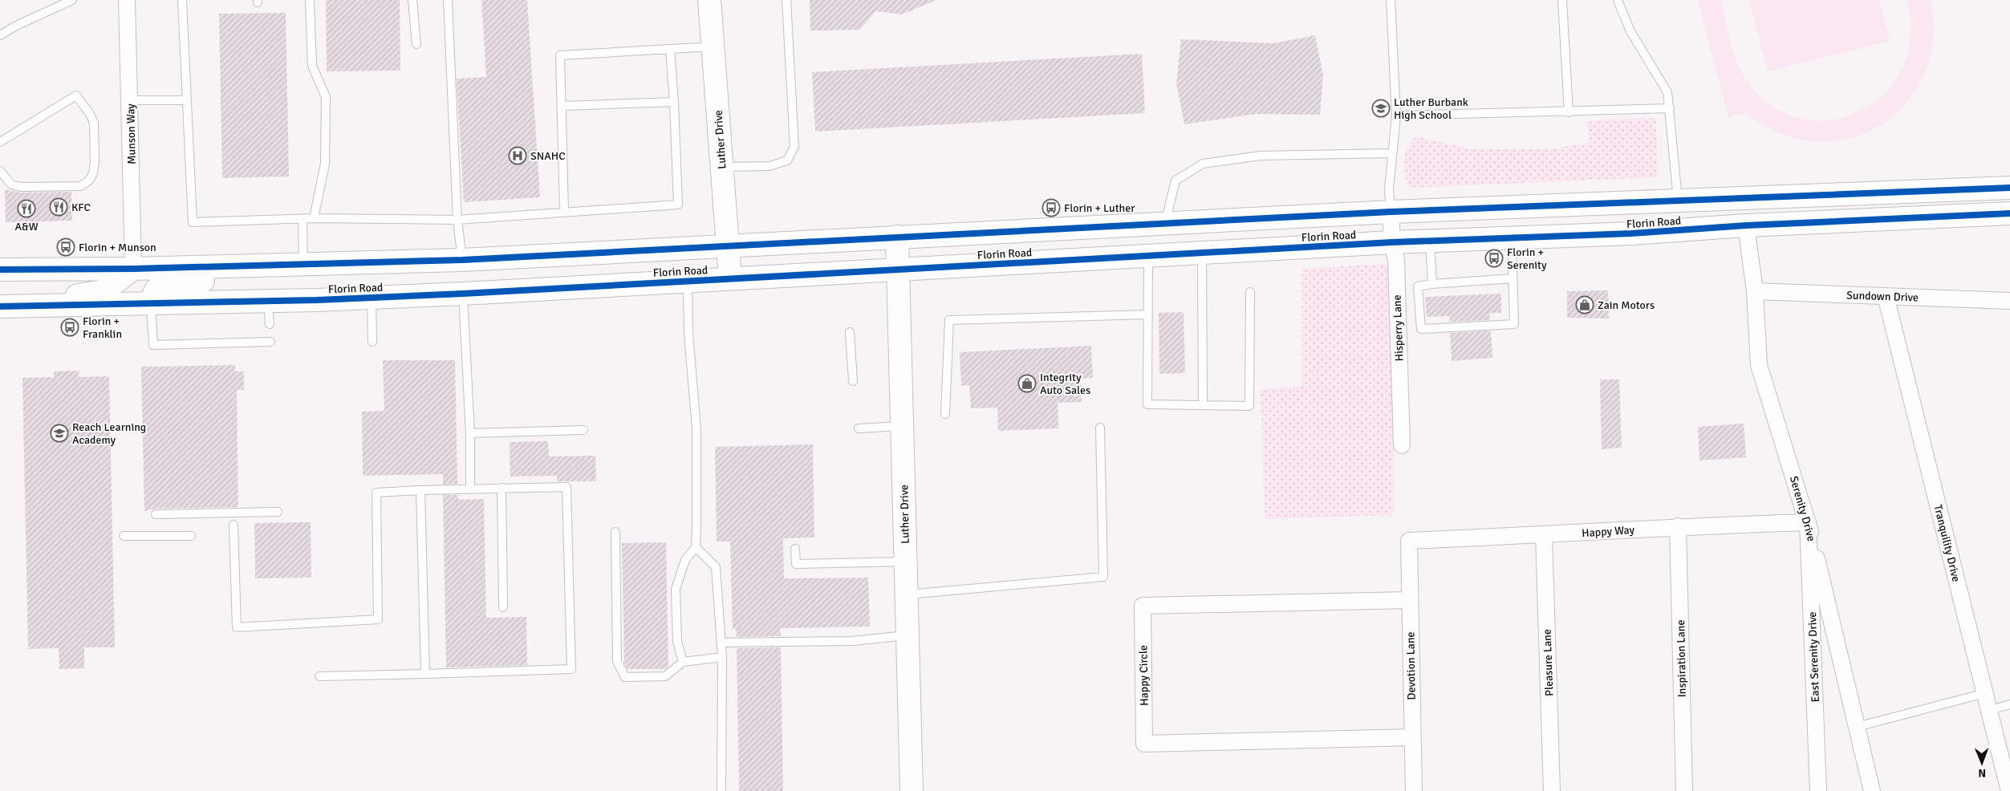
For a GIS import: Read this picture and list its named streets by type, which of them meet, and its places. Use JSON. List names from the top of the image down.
{
  "streets": {
    "main road": ["Luther Drive", "Florin Road"],
    "street": [
      "Munson Way",
      "Sundown Drive",
      "Hisperry Lane",
      "Serenity Drive",
      "Happy Way",
      "Tranquility Drive",
      "East Serenity Drive",
      "Inspiration Lane",
      "Pleasure Lane",
      "Devotion Lane",
      "Happy Circle"
    ]
  },
  "crossings": [
    ["Munson Way", "Florin Road"],
    ["Luther Drive", "Florin Road"],
    ["Florin Road", "Hisperry Lane"],
    ["Florin Road", "Serenity Drive"],
    ["Sundown Drive", "Serenity Drive"],
    ["Sundown Drive", "Tranquility Drive"],
    ["Serenity Drive", "Happy Way"],
    ["Serenity Drive", "East Serenity Drive"],
    ["Happy Way", "East Serenity Drive"],
    ["Happy Way", "Inspiration Lane"],
    ["Happy Way", "Pleasure Lane"],
    ["Happy Way", "Devotion Lane"],
    ["Devotion Lane", "Happy Circle"]
  ],
  "places": {
    "school or university": ["Luther Burbank High School", "Reach Learning Academy"],
    "hospital": ["SNAHC"],
    "restaurant": ["KFC", "A&W"],
    "bus stop": [
      "Florin + Luther",
      "Florin + Munson",
      "Florin + Serenity",
      "Florin + Franklin"
    ],
    "shop": ["Zain Motors", "Integrity Auto Sales"]
  },
  "north": "bottom"
}
